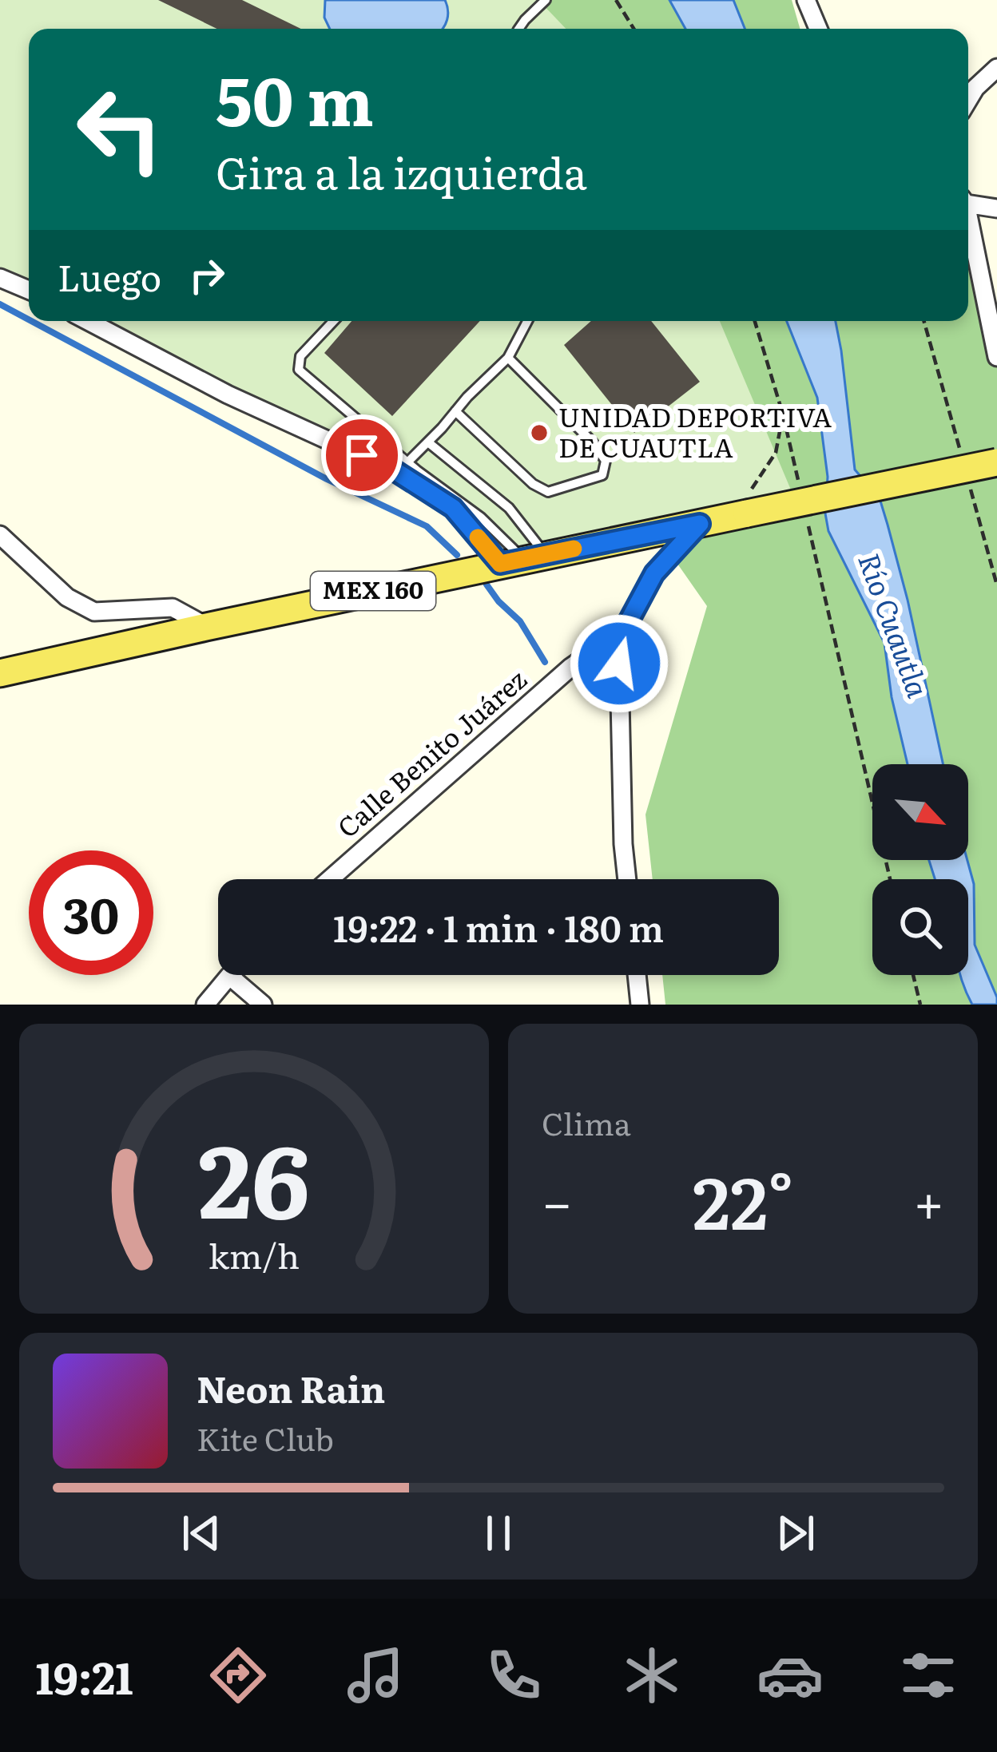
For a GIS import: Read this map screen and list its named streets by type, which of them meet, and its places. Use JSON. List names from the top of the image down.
{
  "streets": {
    "main road": ["MEX 160"],
    "street": ["Calle Benito Juárez"]
  },
  "crossings": [
    ["MEX 160", "Calle Benito Juárez"]
  ],
  "water": ["Río Cuautla"],
  "places": ["UNIDAD DEPORTIVA DE CUAUTLA"],
  "north": "bottom right",
  "page": {
    "turn": ["50 m", "Gira a la izquierda"],
    "then": "Luego",
    "limit": "30",
    "trip": "19:22 · 1 min · 180 m",
    "tile": "Clima",
    "heat": ["−", "22°", "+"],
    "song": ["Neon Rain", "Kite Club"],
    "tabs": "19:21",
    "gauge": ["26", "km/h"]
  }
}
